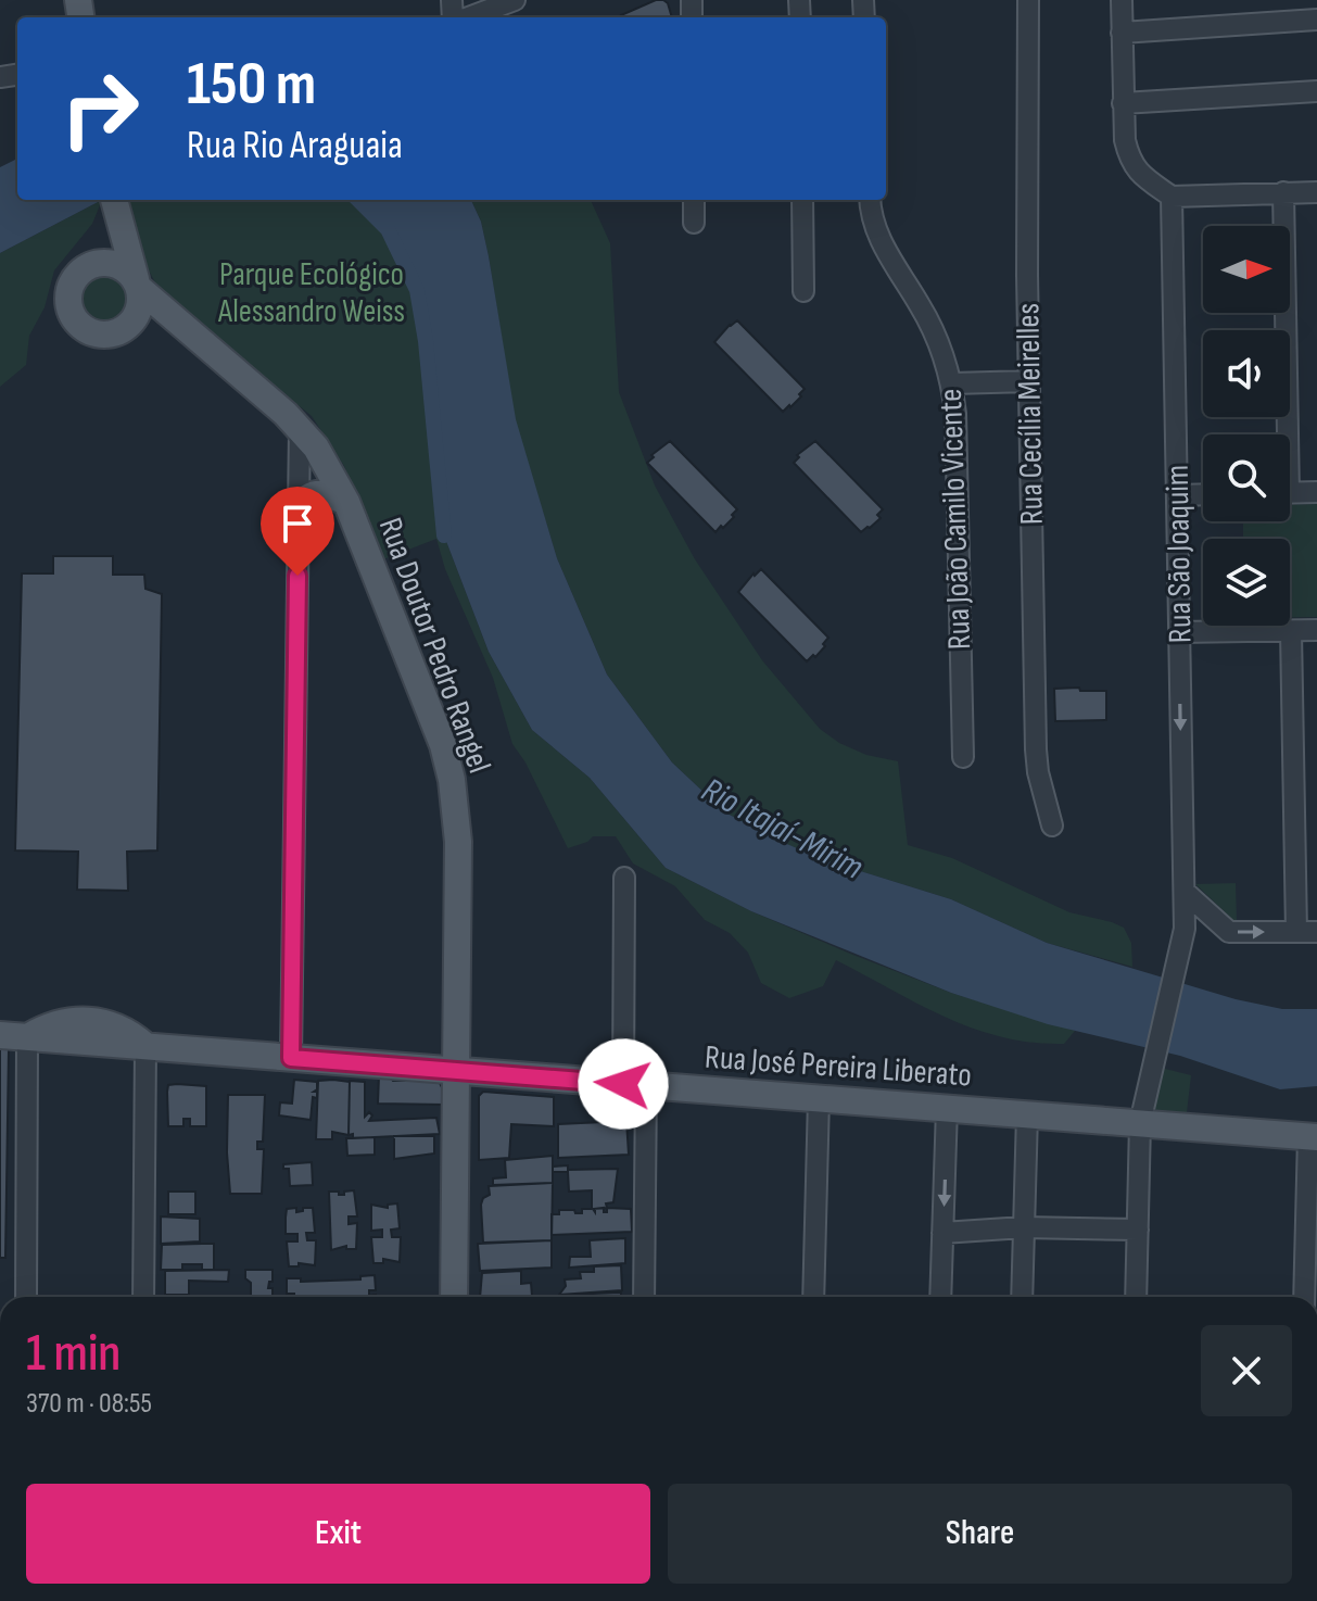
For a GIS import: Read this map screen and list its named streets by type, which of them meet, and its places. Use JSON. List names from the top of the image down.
{
  "streets": {
    "main road": ["Rua Doutor Pedro Rangel", "Rua José Pereira Liberato"],
    "street": ["Rua Cecília Meirelles", "Rua João Camilo Vicente", "Rua São Joaquim"]
  },
  "crossings": [
    ["Rua São Joaquim", "Rua José Pereira Liberato"],
    ["Rua Doutor Pedro Rangel", "Rua José Pereira Liberato"]
  ],
  "water": ["Rio Itajaí-Mirim"],
  "parks": ["Parque Ecológico Alessandro Weiss"],
  "north": "right",
  "page": {
    "turn": ["150 m", "Rua Rio Araguaia"],
    "heading": ["1 min", "370 m · 08:55"],
    "buttons": ["Exit", "Share"]
  }
}
